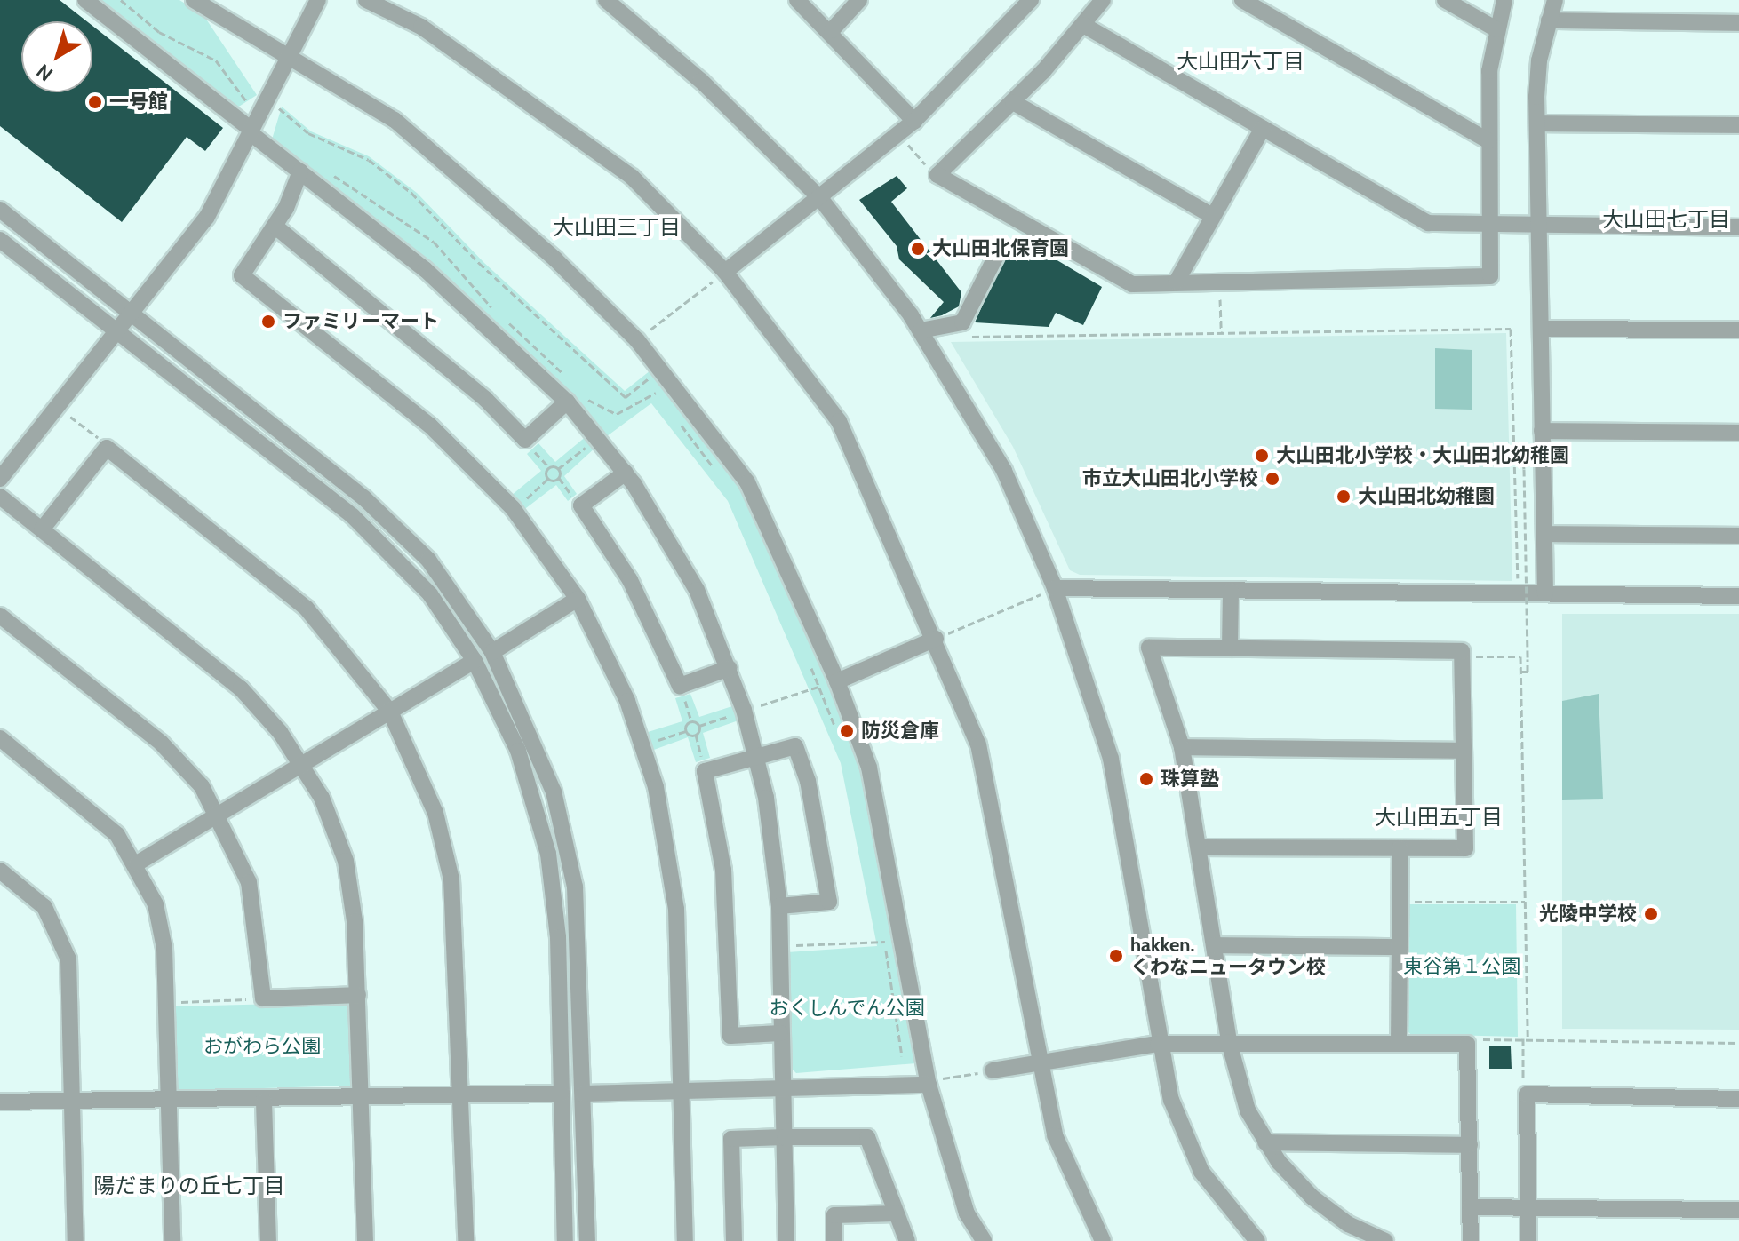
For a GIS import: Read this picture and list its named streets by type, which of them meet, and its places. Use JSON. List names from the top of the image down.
{
  "districts": [
    "大山田六丁目",
    "大山田七丁目",
    "大山田三丁目",
    "大山田五丁目",
    "陽だまりの丘七丁目"
  ],
  "parks": ["東谷第１公園", "おくしんでん公園", "おがわら公園"],
  "places": [
    "一号館",
    "大山田北保育園",
    "ファミリーマート",
    "大山田北小学校・大山田北幼稚園",
    "市立大山田北小学校",
    "大山田北幼稚園",
    "防災倉庫",
    "珠算塾",
    "光陵中学校",
    "hakken. くわなニュータウン校"
  ],
  "north": "bottom left"
}
